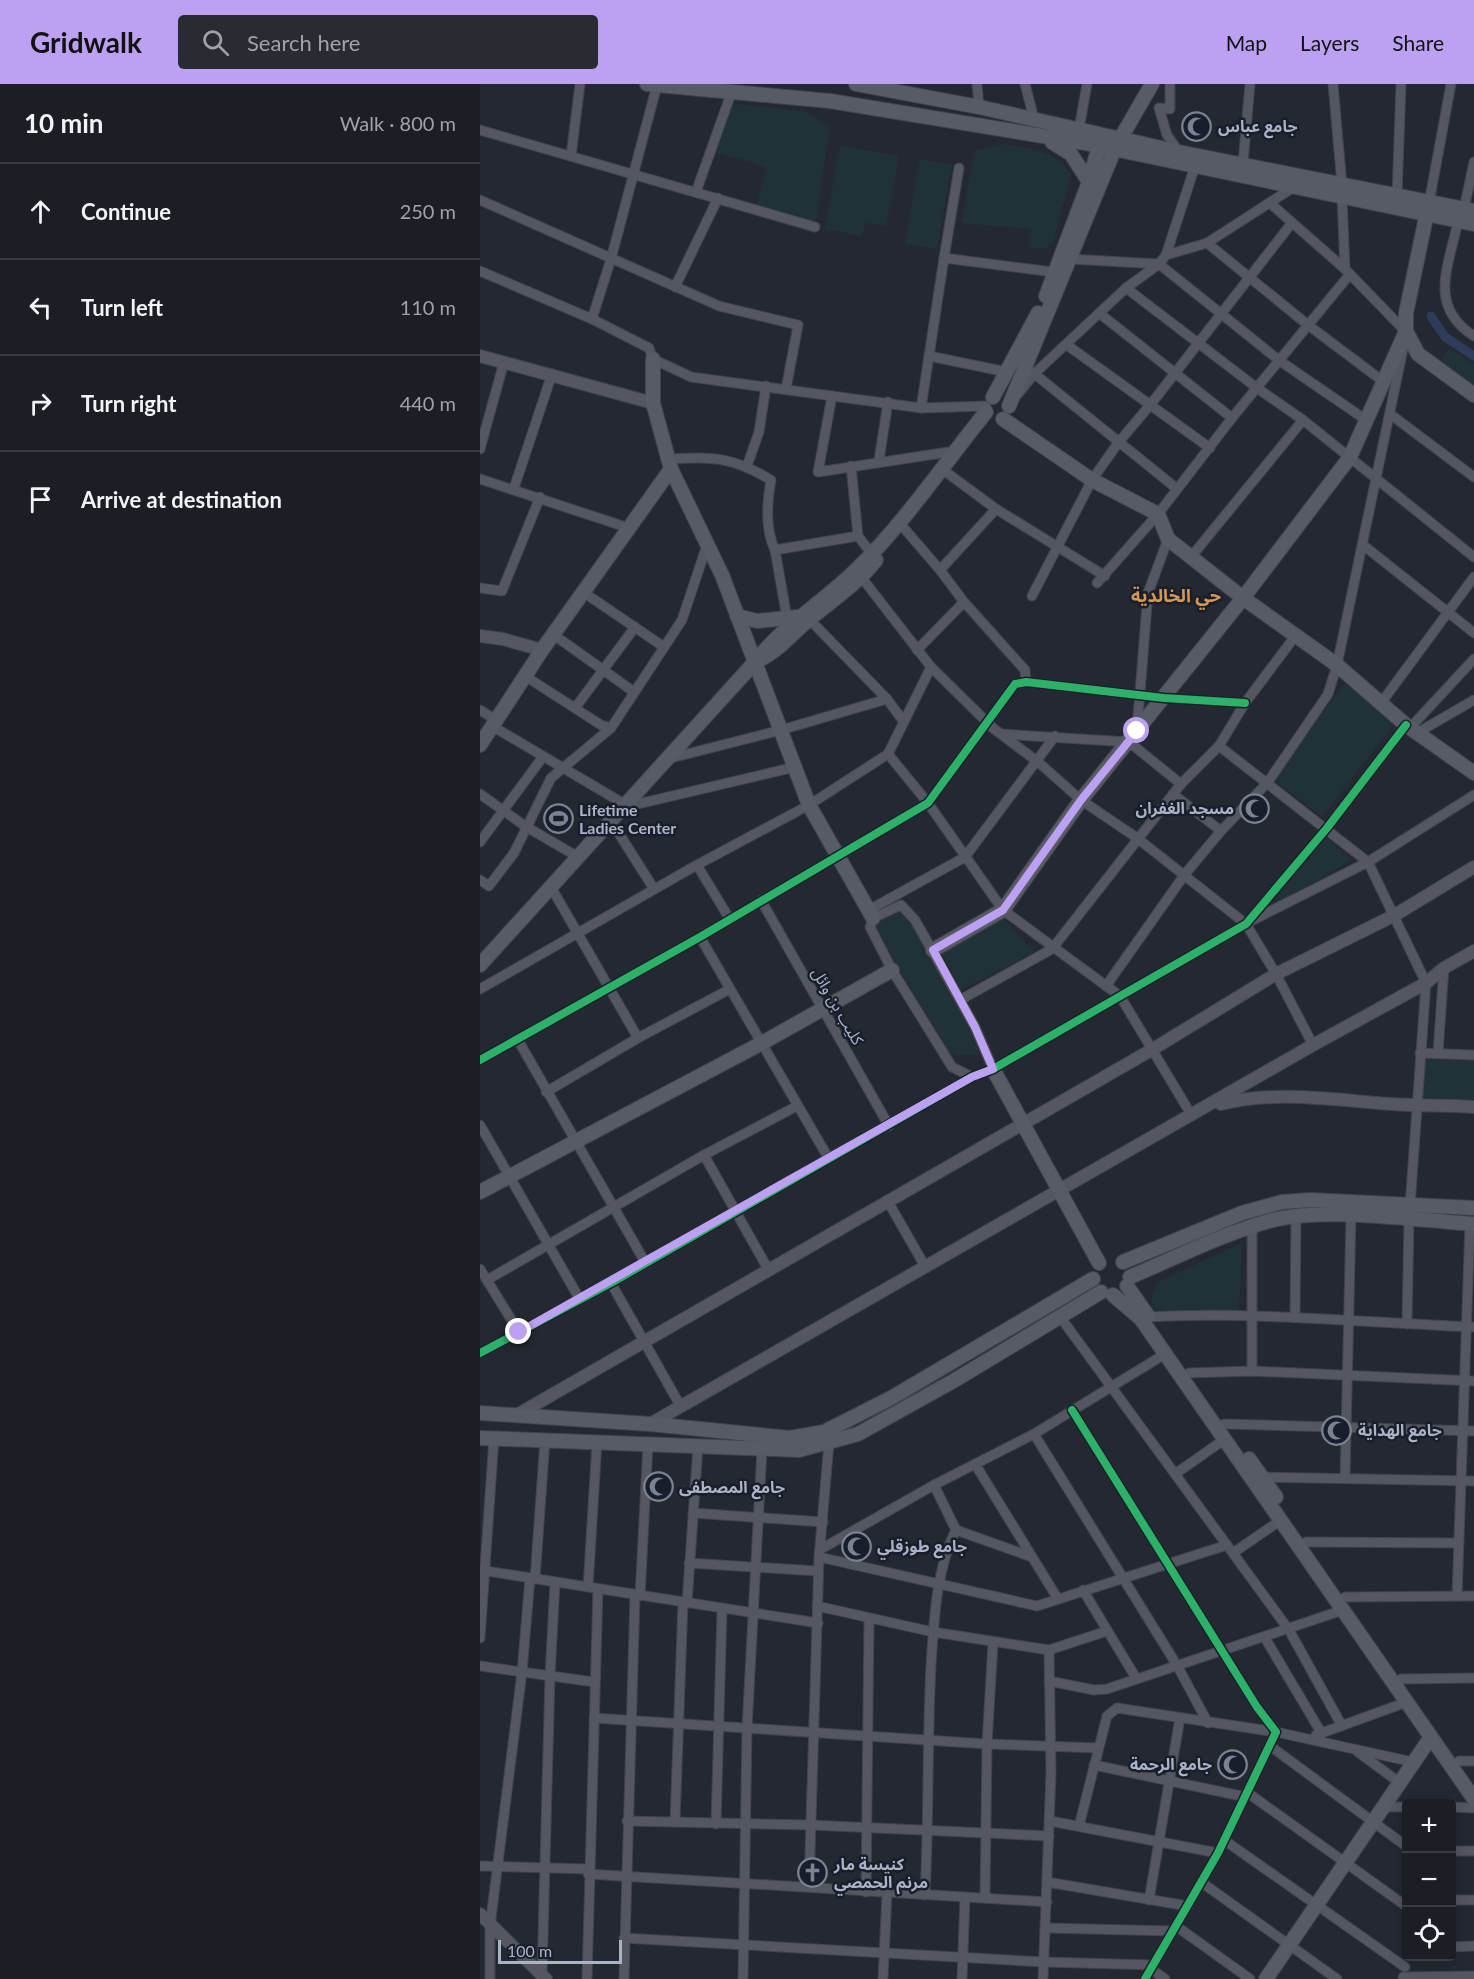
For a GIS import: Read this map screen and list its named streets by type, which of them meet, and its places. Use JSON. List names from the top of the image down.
{
  "streets": {
    "street": ["كليب بن وائل"]
  },
  "districts": ["حي الخالدية"],
  "places": {
    "mosque": [
      "جامع عباس",
      "مسجد الغفران",
      "جامع الهداية",
      "جامع المصطفى",
      "جامع طوزقلي",
      "جامع الرحمة"
    ],
    "sports": ["Lifetime Ladies Center"],
    "church": ["كنيسة مار مرنم الحمصي"]
  },
  "scale_bar": "100 m",
  "page": {
    "header": "Gridwalk",
    "search": "Search here",
    "nav": ["Map", "Layers", "Share"],
    "heading": ["10 min", "Walk · 800 m"],
    "list": [
      ["Continue", "250 m"],
      ["Turn left", "110 m"],
      ["Turn right", "440 m"],
      "Arrive at destination"
    ],
    "map_buttons": ["+", "−"],
    "scale": "100 m"
  }
}
